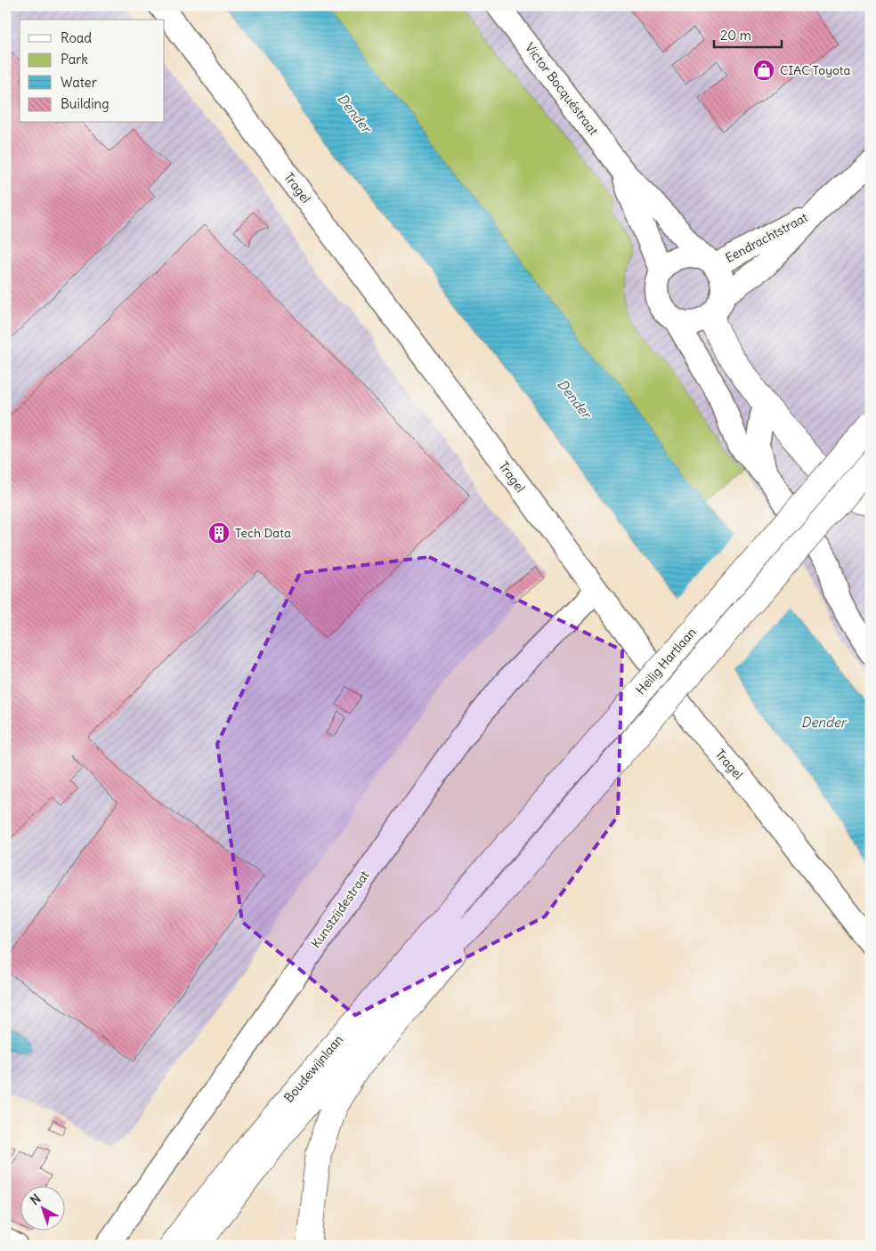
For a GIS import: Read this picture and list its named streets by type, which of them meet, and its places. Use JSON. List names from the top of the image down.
{
  "streets": {
    "main road": ["Heilig Hartlaan", "Boudewijnlaan"],
    "street": [
      "Victor Bocquéstraat",
      "Tragel",
      "Eendrachtstraat",
      "Kunstzijdestraat"
    ]
  },
  "crossings": [
    ["Victor Bocquéstraat", "Eendrachtstraat"],
    ["Tragel", "Kunstzijdestraat"],
    ["Heilig Hartlaan", "Boudewijnlaan"]
  ],
  "water": ["Dender"],
  "places": {
    "shop": ["CIAC Toyota"],
    "building": ["Tech Data"]
  },
  "legend": [
    "Road",
    "Park",
    "Water",
    "Building"
  ],
  "scale_bar": "20 m",
  "north": "top left"
}
